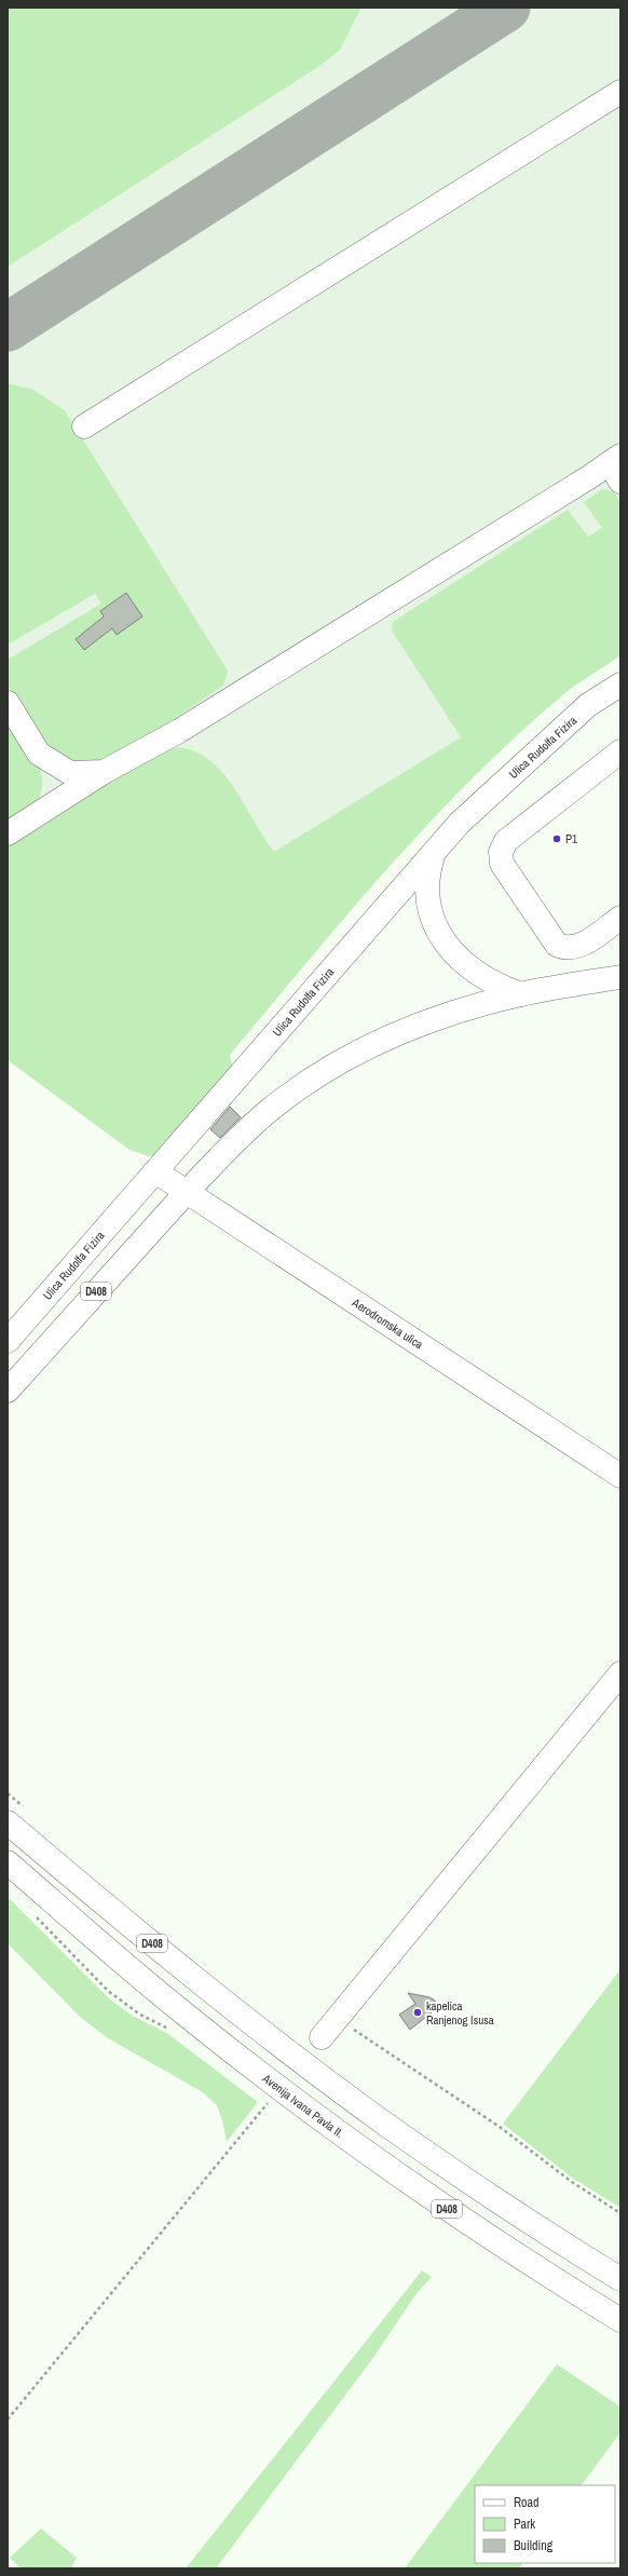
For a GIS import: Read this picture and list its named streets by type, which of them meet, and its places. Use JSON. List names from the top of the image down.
{
  "streets": {
    "main road": [
      "Ulica Rudolfa Fizira",
      "D408",
      "Aerodromska ulica",
      "Avenija Ivana Pavla II."
    ]
  },
  "crossings": [
    ["Ulica Rudolfa Fizira", "Aerodromska ulica"],
    ["D408", "Aerodromska ulica"]
  ],
  "places": ["P1", "kapelica Ranjenog Isusa"],
  "legend": ["Road", "Park", "Building"]
}
